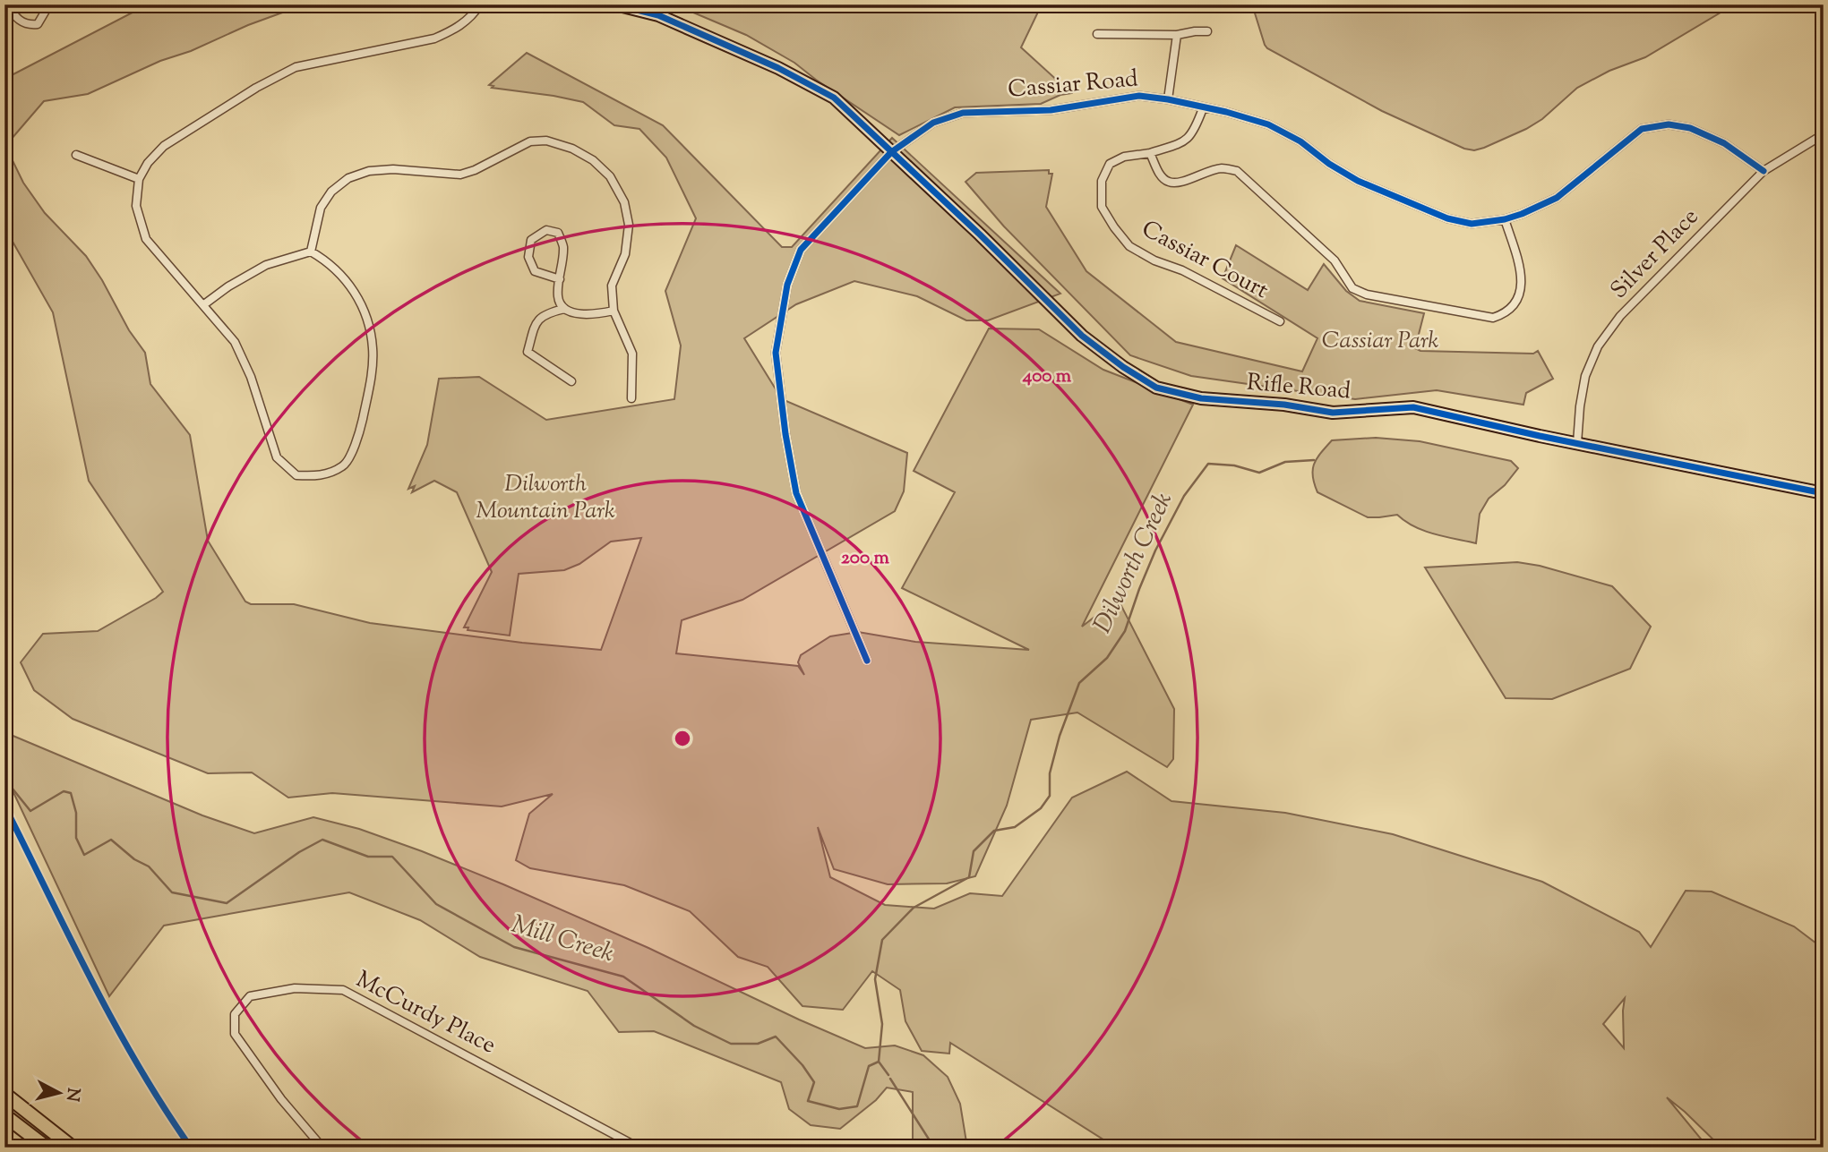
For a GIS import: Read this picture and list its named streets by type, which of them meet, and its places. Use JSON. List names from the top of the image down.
{
  "streets": {
    "street": [
      "Cassiar Road",
      "Silver Place",
      "Cassiar Court",
      "Rifle Road",
      "McCurdy Place"
    ]
  },
  "crossings": [
    ["Cassiar Road", "Silver Place"],
    ["Cassiar Road", "Cassiar Court"],
    ["Cassiar Road", "Rifle Road"],
    ["Silver Place", "Rifle Road"]
  ],
  "water": ["Dilworth Creek", "Mill Creek"],
  "parks": ["Cassiar Park", "Dilworth Mountain Park"],
  "north": "right",
  "rings": ["400 m", "200 m"]
}
